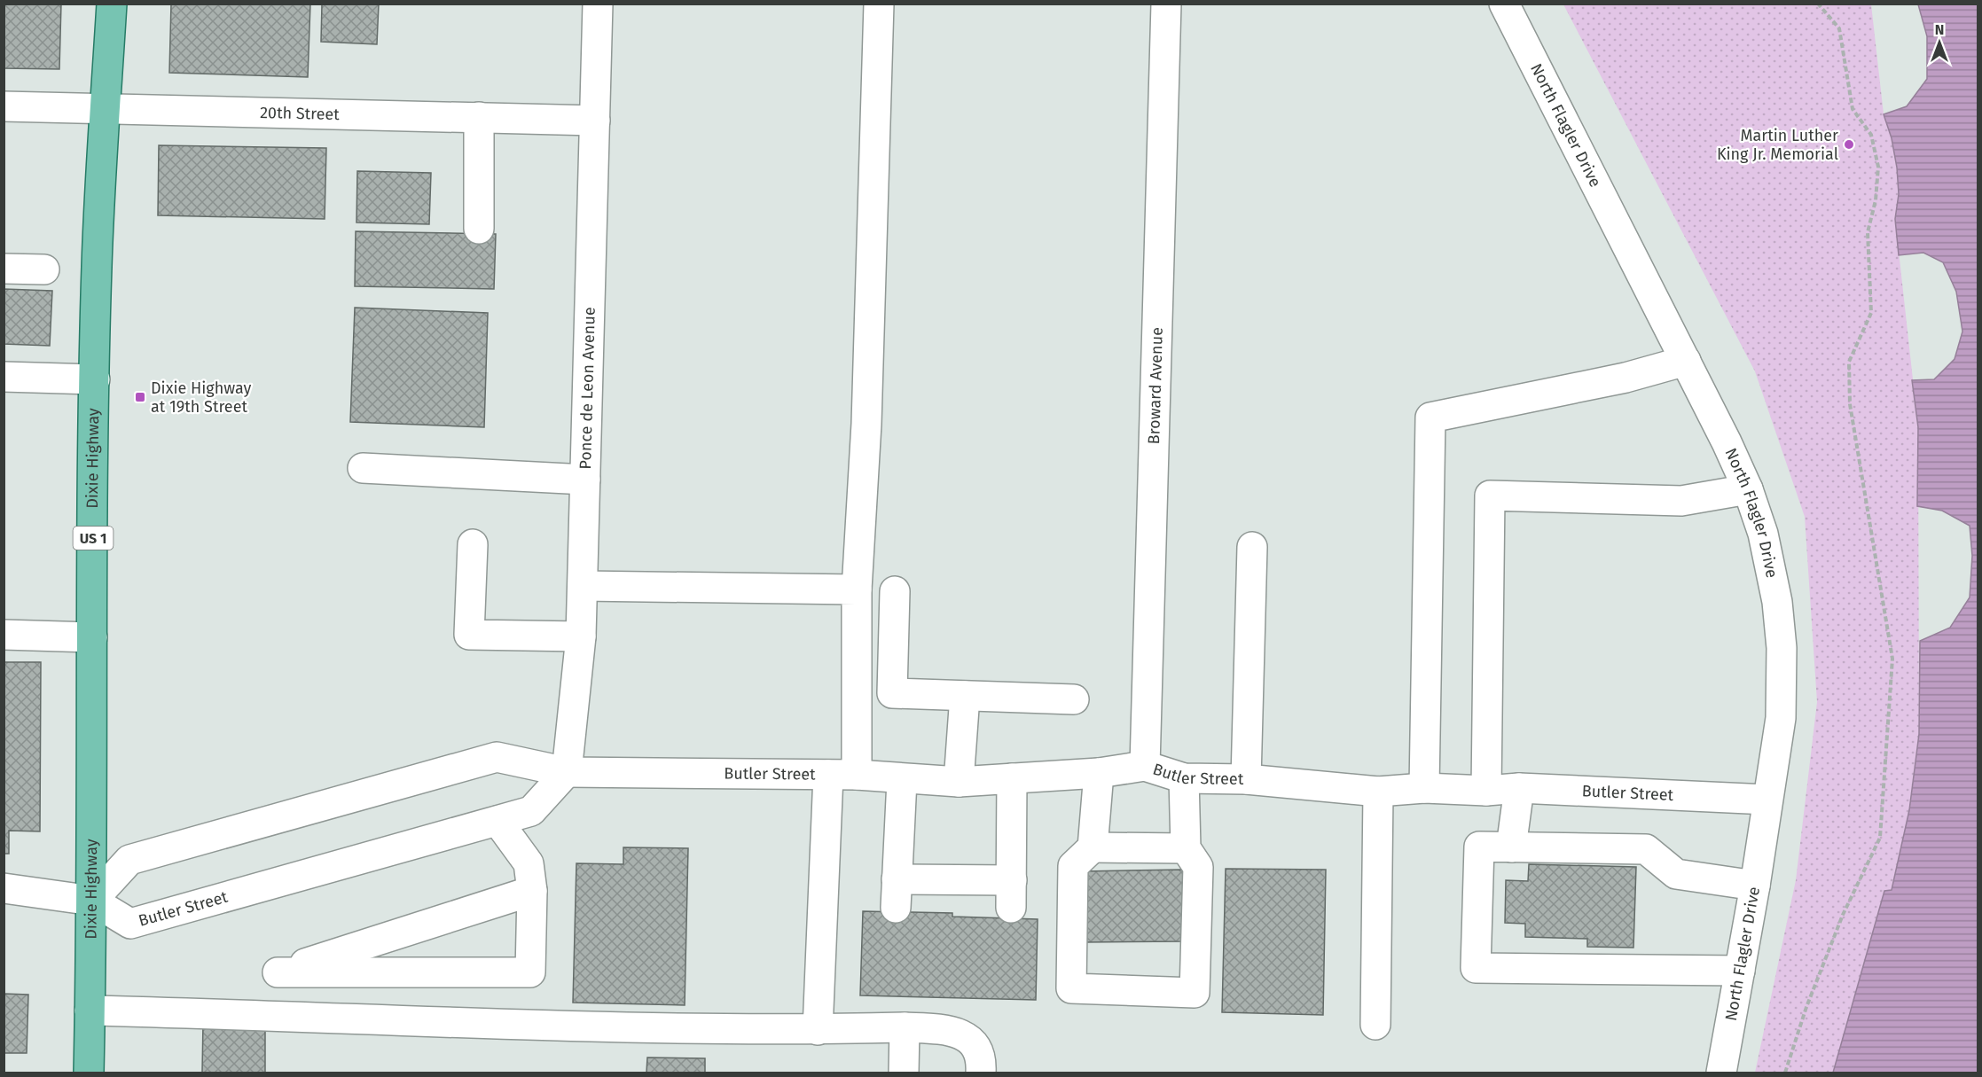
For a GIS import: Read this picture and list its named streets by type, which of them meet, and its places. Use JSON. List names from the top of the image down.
{
  "streets": {
    "main road": ["Dixie Highway", "US 1"],
    "street": [
      "20th Street",
      "North Flagler Drive",
      "Broward Avenue",
      "Ponce de Leon Avenue",
      "Butler Street"
    ]
  },
  "crossings": [
    ["20th Street", "Ponce de Leon Avenue"],
    ["20th Street", "Dixie Highway"],
    ["North Flagler Drive", "Butler Street"],
    ["Broward Avenue", "Butler Street"],
    ["Ponce de Leon Avenue", "Butler Street"],
    ["Dixie Highway", "Butler Street"]
  ],
  "places": {
    "other": ["Martin Luther King Jr. Memorial"],
    "transit": ["Dixie Highway at 19th Street"]
  },
  "north": "top"
}
